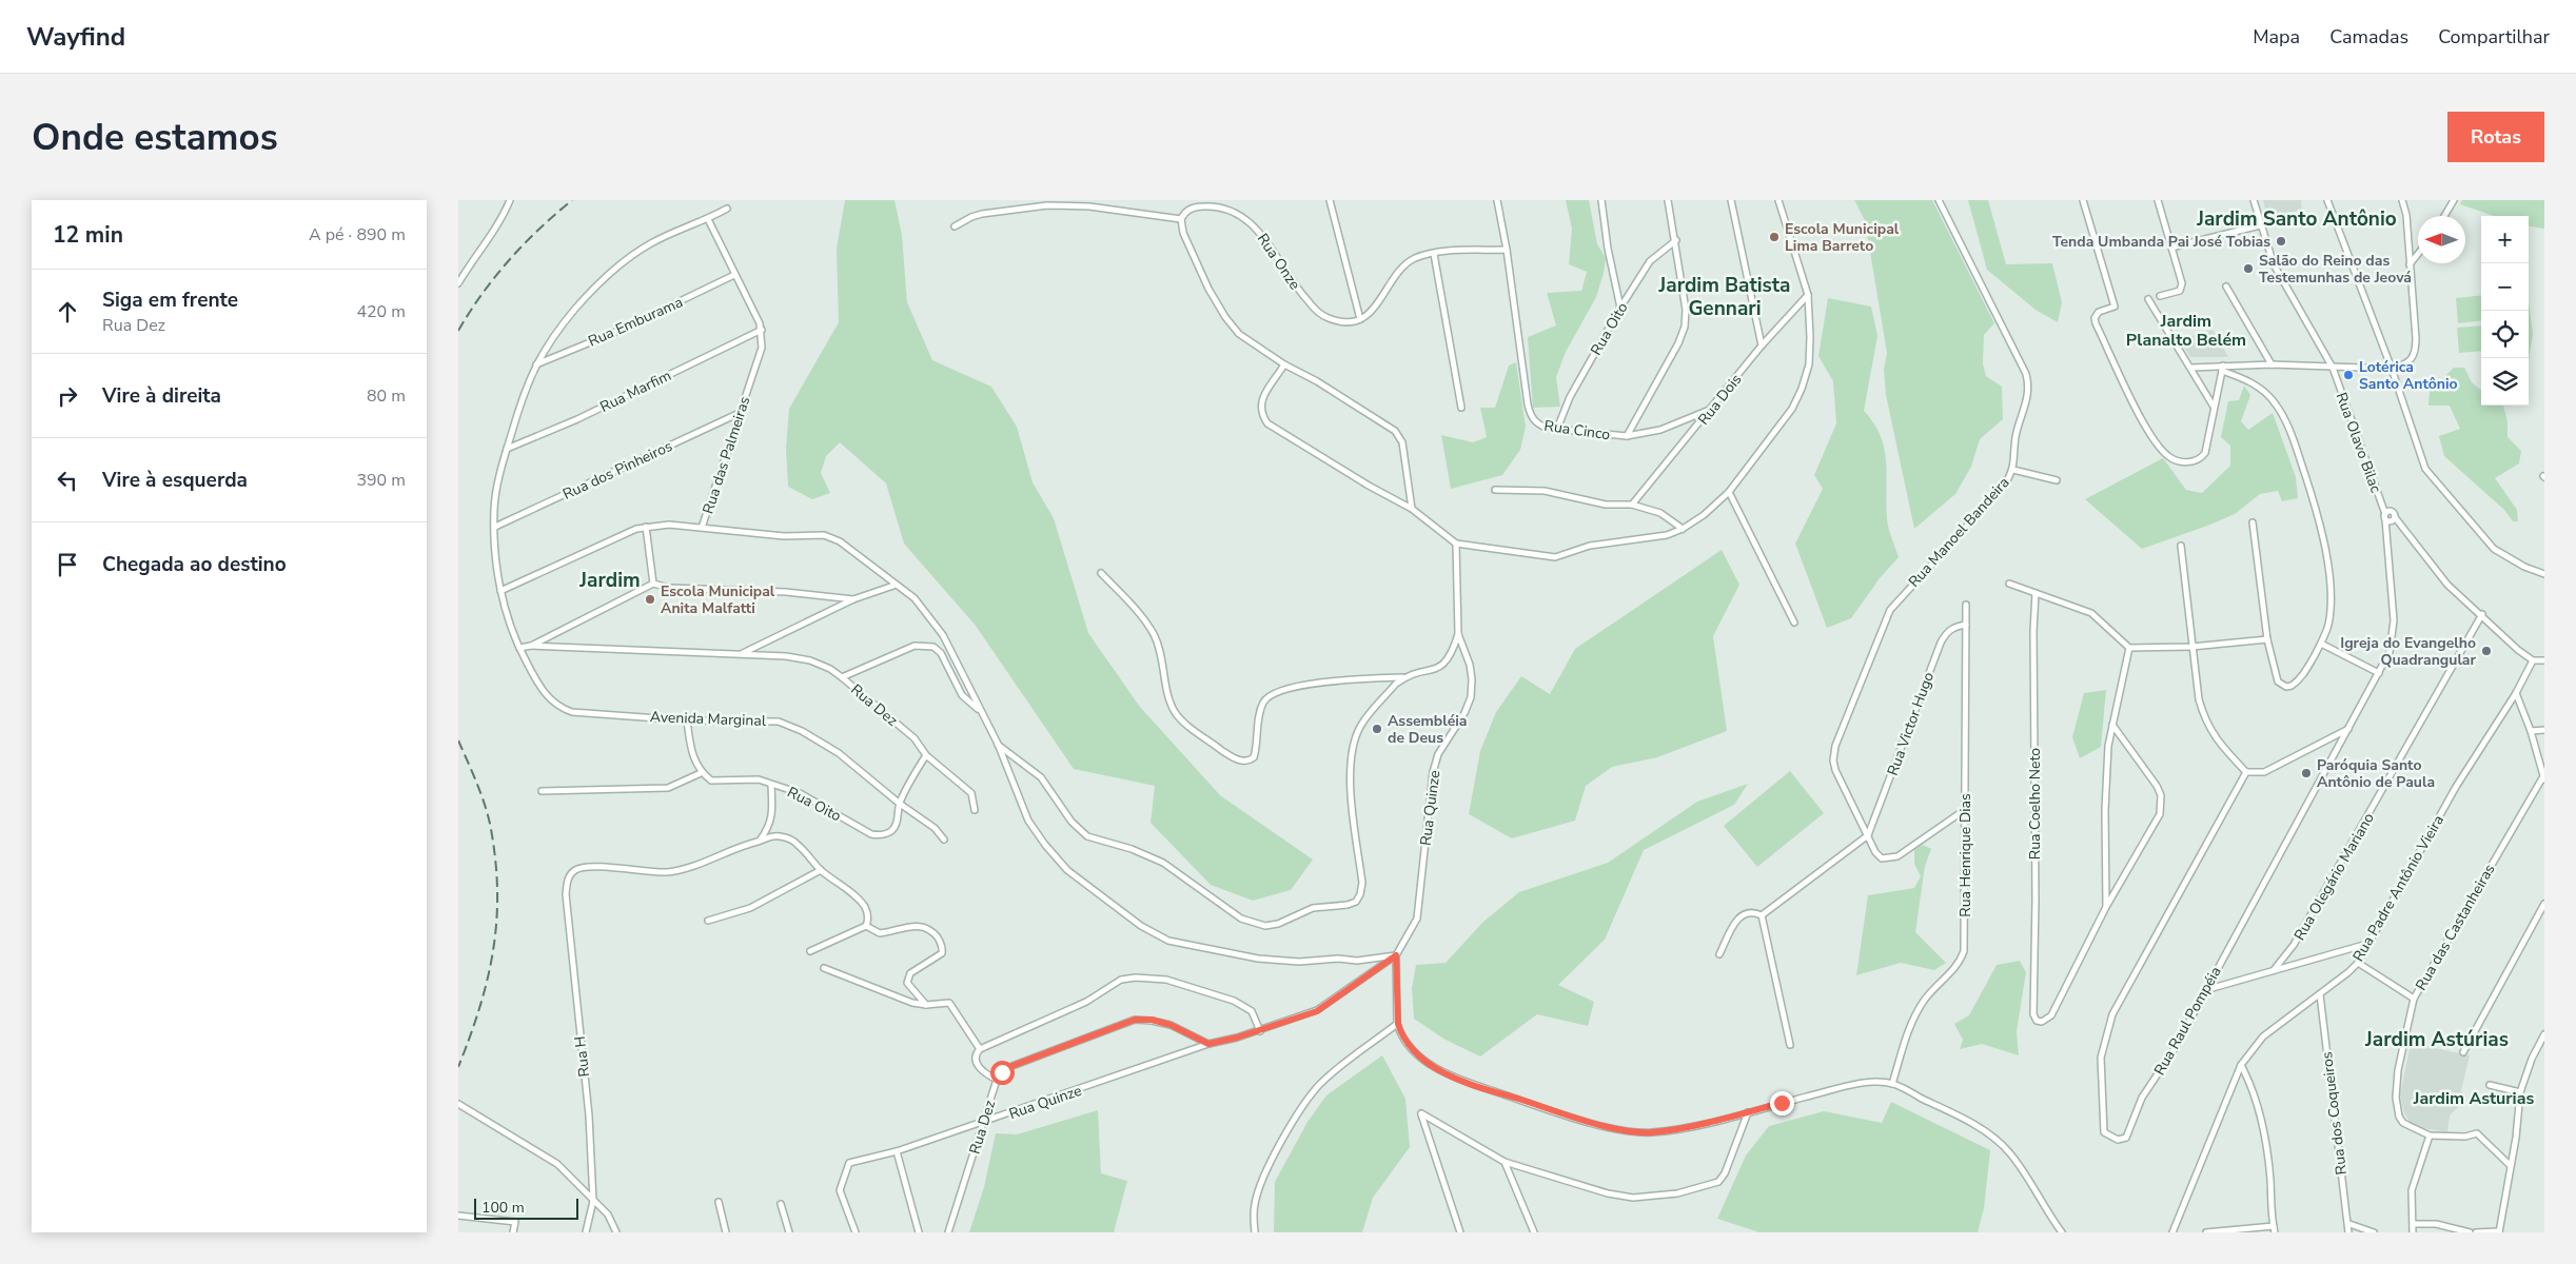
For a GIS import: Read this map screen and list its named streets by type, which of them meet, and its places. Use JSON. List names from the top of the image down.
{
  "streets": {
    "street": [
      "Rua Onze",
      "Rua Emburama",
      "Rua Oito",
      "Rua Marfim",
      "Rua Dois",
      "Rua Cinco",
      "Rua Olavo Bilac",
      "Rua das Palmeiras",
      "Rua dos Pinheiros",
      "Rua Manoel Bandeira",
      "Rua Dez",
      "Avenida Marginal",
      "Rua Victor Hugo",
      "Rua Coelho Neto",
      "Rua Quinze",
      "Rua Henrique Dias",
      "Rua Olegário Mariano",
      "Rua Padre Antônio Vieira",
      "Rua das Castanheiras",
      "Rua Raul Pompéia",
      "Rua H",
      "Rua dos Coqueiros"
    ]
  },
  "crossings": [
    ["Rua Emburama", "Avenida Marginal"],
    ["Rua Oito", "Rua Cinco"],
    ["Rua Oito", "Avenida Marginal"],
    ["Rua Marfim", "Rua das Palmeiras"],
    ["Rua Marfim", "Avenida Marginal"],
    ["Rua Olavo Bilac", "Rua Raul Pompéia"],
    ["Rua das Palmeiras", "Rua dos Pinheiros"],
    ["Rua das Palmeiras", "Rua Quinze"],
    ["Rua dos Pinheiros", "Avenida Marginal"],
    ["Rua Manoel Bandeira", "Rua Victor Hugo"],
    ["Rua Dez", "Rua Quinze"],
    ["Rua Victor Hugo", "Rua Henrique Dias"],
    ["Rua Padre Antônio Vieira", "Rua dos Coqueiros"]
  ],
  "districts": [
    "Jardim Santo Antônio",
    "Jardim Batista Gennari",
    "Jardim Planalto Belém",
    "Jardim",
    "Jardim Astúrias",
    "Jardim Asturias"
  ],
  "places": [
    "Escola Municipal Lima Barreto",
    "Tenda Umbanda Pai José Tobias",
    "Salão do Reino das Testemunhas de Jeová",
    "Lotérica Santo Antônio",
    "Escola Municipal Anita Malfatti",
    "Igreja do Evangelho Quadrangular",
    "Assembléia de Deus",
    "Paróquia Santo Antônio de Paula"
  ],
  "scale_bar": "100 m",
  "north": "left",
  "page": {
    "header": "Wayfind",
    "nav": ["Mapa", "Camadas", "Compartilhar"],
    "buttons": "Rotas",
    "title": "Onde estamos",
    "heading": ["12 min", "A pé · 890 m"],
    "map_buttons": ["+", "−"],
    "list": [
      ["Siga em frente", "Rua Dez", "420 m"],
      ["Vire à direita", "80 m"],
      ["Vire à esquerda", "390 m"],
      "Chegada ao destino"
    ],
    "scale": "100 m"
  }
}
